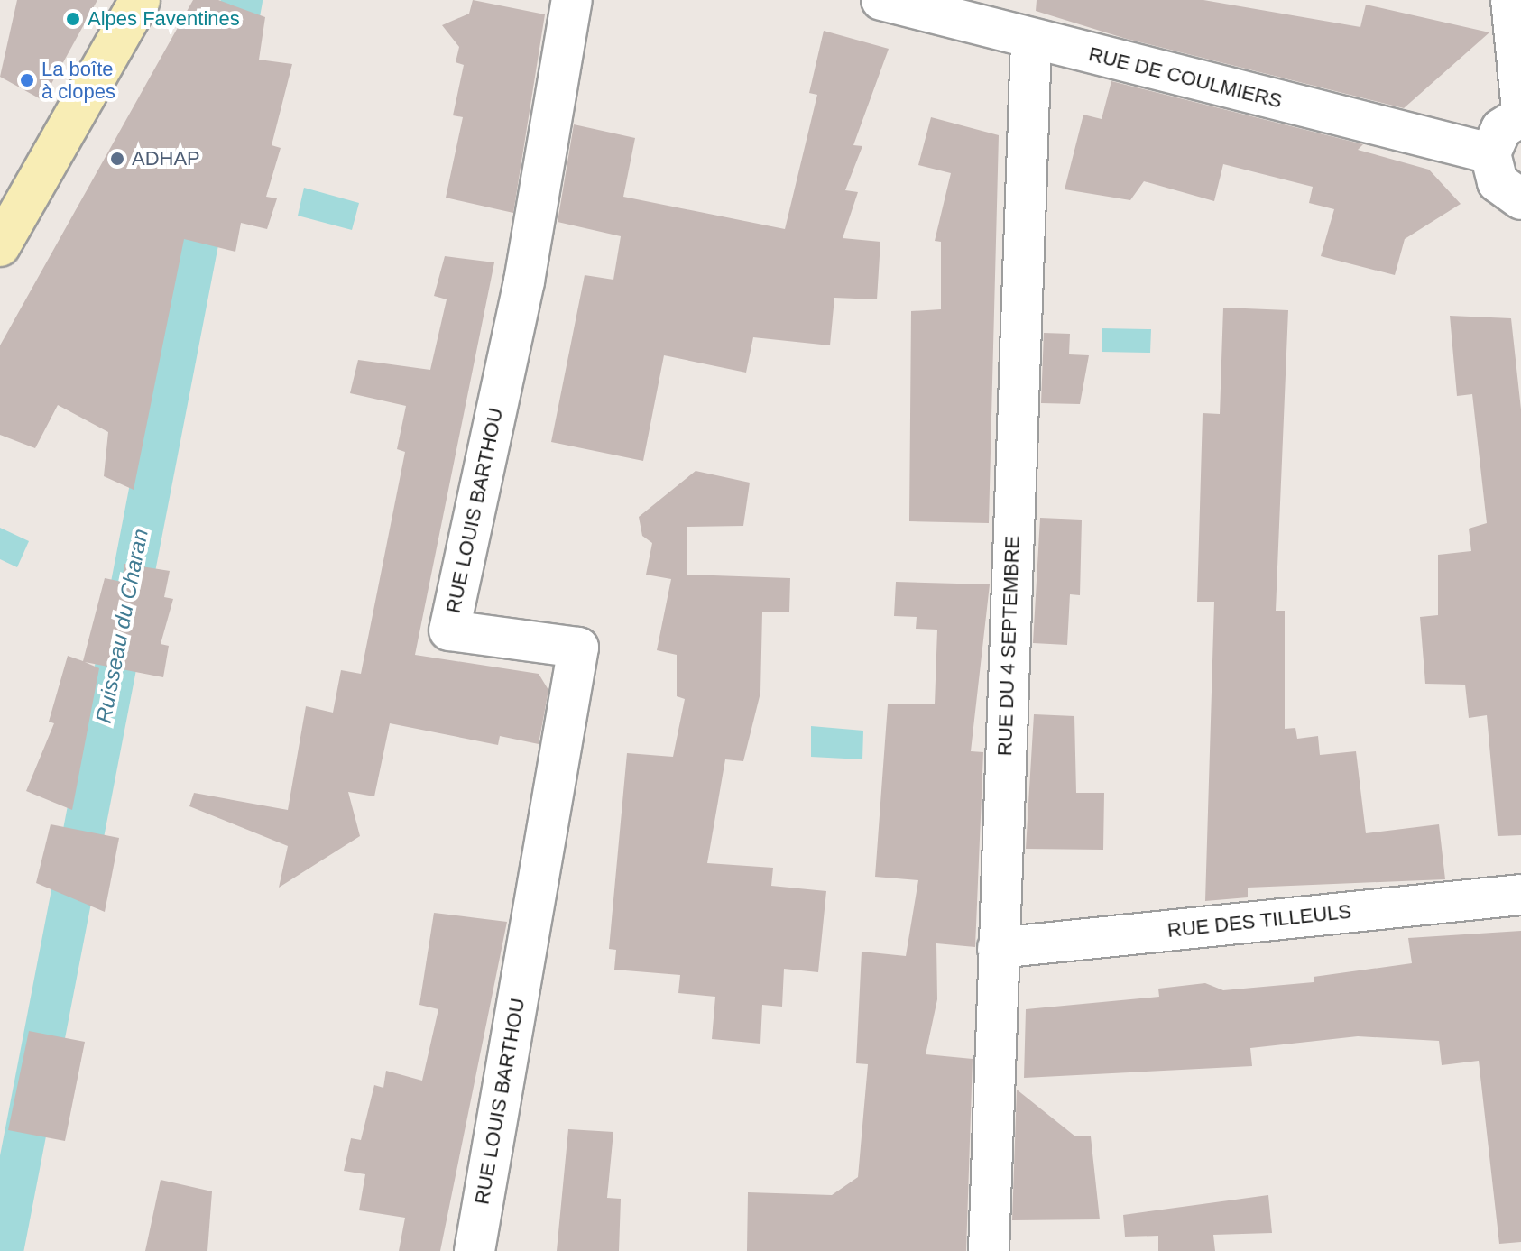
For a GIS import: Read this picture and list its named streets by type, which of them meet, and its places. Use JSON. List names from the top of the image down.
{
  "streets": {
    "street": [
      "RUE DE COULMIERS",
      "RUE LOUIS BARTHOU",
      "RUE DU 4 SEPTEMBRE",
      "RUE DES TILLEULS"
    ]
  },
  "crossings": [
    ["RUE DE COULMIERS", "RUE DU 4 SEPTEMBRE"],
    ["RUE DU 4 SEPTEMBRE", "RUE DES TILLEULS"]
  ],
  "water": ["Ruisseau du Charan"],
  "places": ["Alpes Faventines", "La boîte à clopes", "ADHAP"]
}
